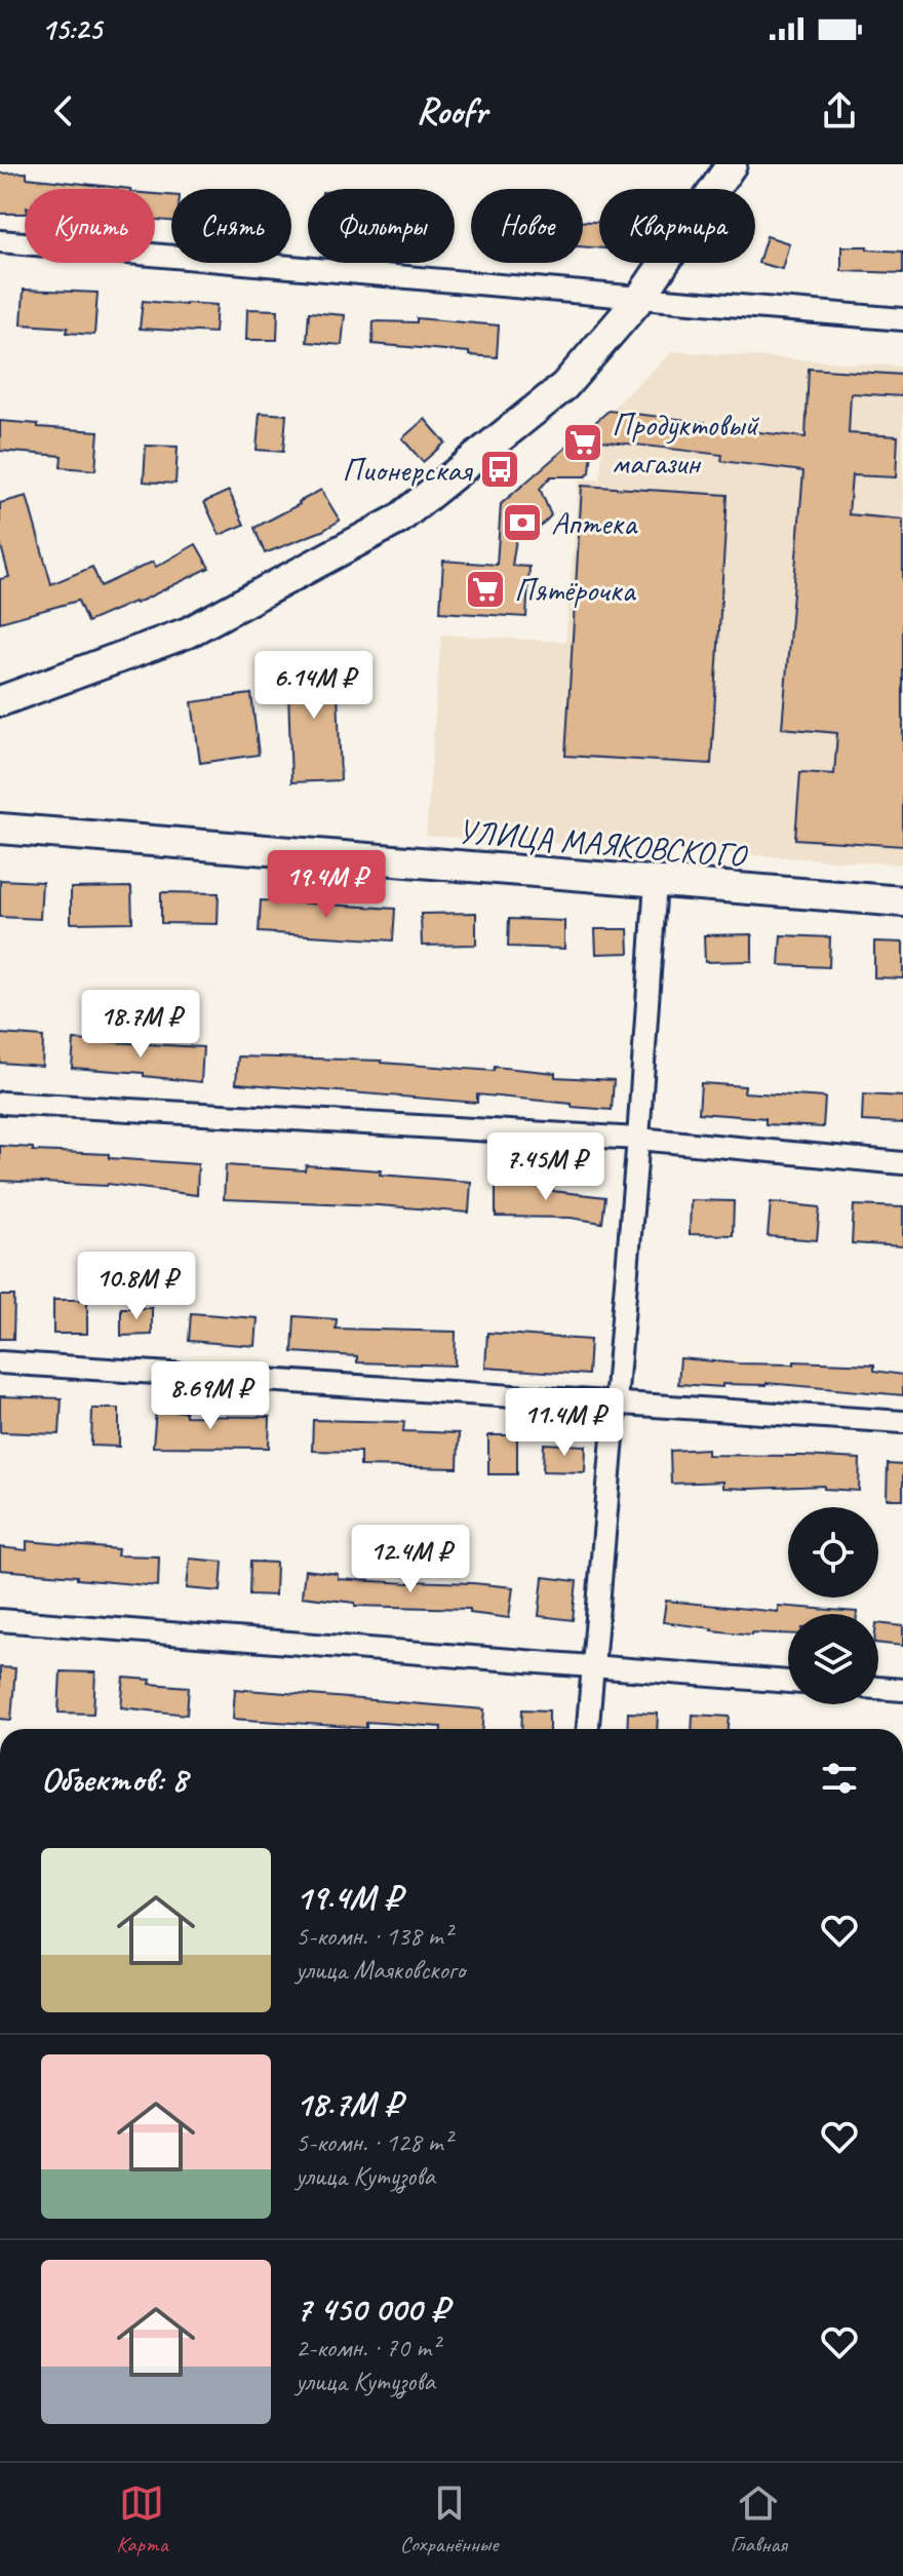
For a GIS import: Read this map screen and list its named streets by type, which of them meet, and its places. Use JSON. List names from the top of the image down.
{
  "streets": {
    "street": ["УЛИЦА МАЯКОВСКОГО"]
  },
  "places": {
    "supermarket": ["Продуктовый магазин", "Пятёрочка"],
    "bus stop": ["Пионерская"],
    "bank": ["Аптека"]
  },
  "page": {
    "status": "15:25",
    "header": "Roofr",
    "chip": [
      "Купить",
      "Снять",
      "Фильтры",
      "Новое",
      "Квартира"
    ],
    "price": [
      "6.14M ₽",
      "19.4M ₽",
      "18.7M ₽",
      "7.45M ₽",
      "10.8M ₽",
      "8.69M ₽",
      "11.4M ₽",
      "12.4M ₽"
    ],
    "heading": "Объектов: 8",
    "list": [
      {
        "name": "19.4M ₽",
        "note": "5-комн. · 138 m² · улица Маяковского"
      },
      {
        "name": "18.7M ₽",
        "note": "5-комн. · 128 m² · улица Кутузова"
      },
      {
        "name": "7 450 000 ₽",
        "note": "2-комн. · 70 m² · улица Кутузова"
      }
    ],
    "tabs": ["Карта", "Сохранённые", "Главная"]
  }
}
